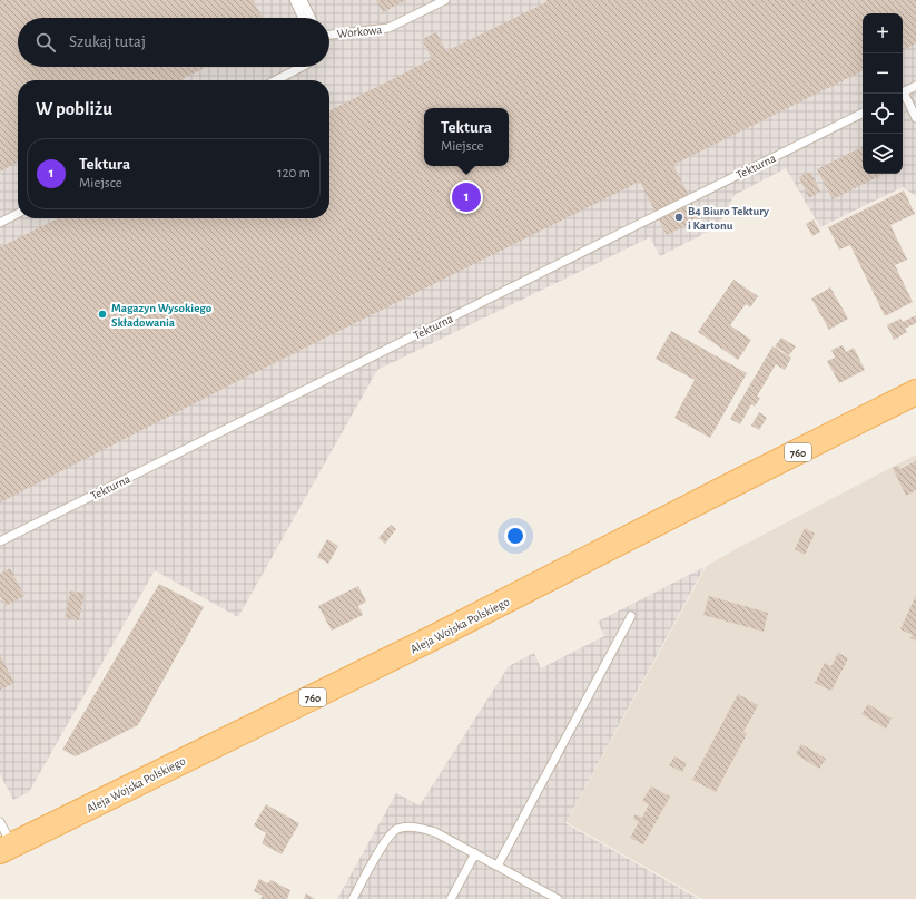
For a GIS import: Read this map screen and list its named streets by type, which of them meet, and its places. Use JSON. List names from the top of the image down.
{
  "streets": {
    "main road": ["760", "Aleja Wojska Polskiego"],
    "lane": ["Workowa", "Tekturna"]
  },
  "places": ["B4 Biuro Tektury i Kartonu", "Magazyn Wysokiego Składowania"],
  "page": {
    "map_buttons": ["+", "−"],
    "search": "Szukaj tutaj",
    "heading": "W pobliżu",
    "popup": ["Tektura", "Miejsce"],
    "list": [
      {
        "mark": "1",
        "name": "Tektura",
        "note": "Miejsce",
        "value": "120 m"
      }
    ],
    "pins": "1"
  }
}
